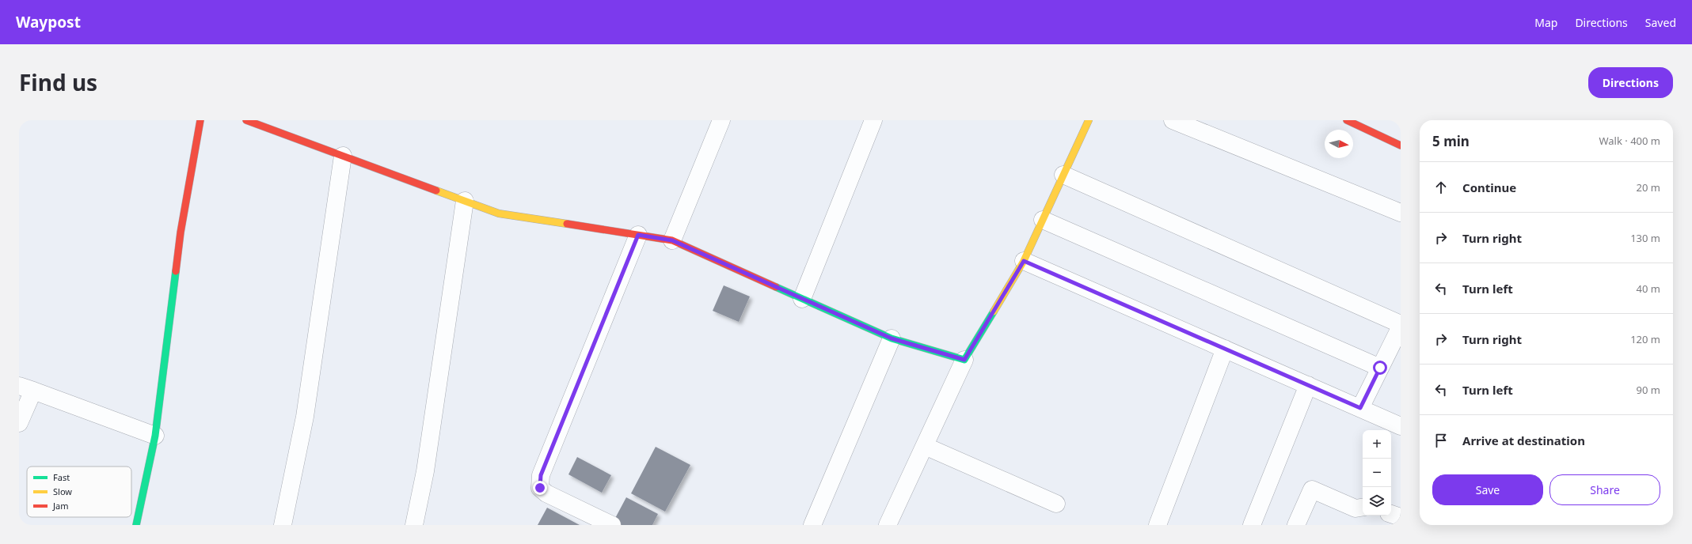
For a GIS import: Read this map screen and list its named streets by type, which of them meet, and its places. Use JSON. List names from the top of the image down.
{
  "legend": ["Fast", "Slow", "Jam"],
  "north": "right",
  "page": {
    "header": "Waypost",
    "nav": ["Map", "Directions", "Saved"],
    "title": "Find us",
    "buttons": [
      "Directions",
      ["Save", "Share"]
    ],
    "heading": ["5 min", "Walk · 400 m"],
    "list": [
      ["Continue", "20 m"],
      ["Turn right", "130 m"],
      ["Turn left", "40 m"],
      ["Turn right", "120 m"],
      ["Turn left", "90 m"],
      "Arrive at destination"
    ],
    "map_buttons": ["+", "−"]
  }
}
